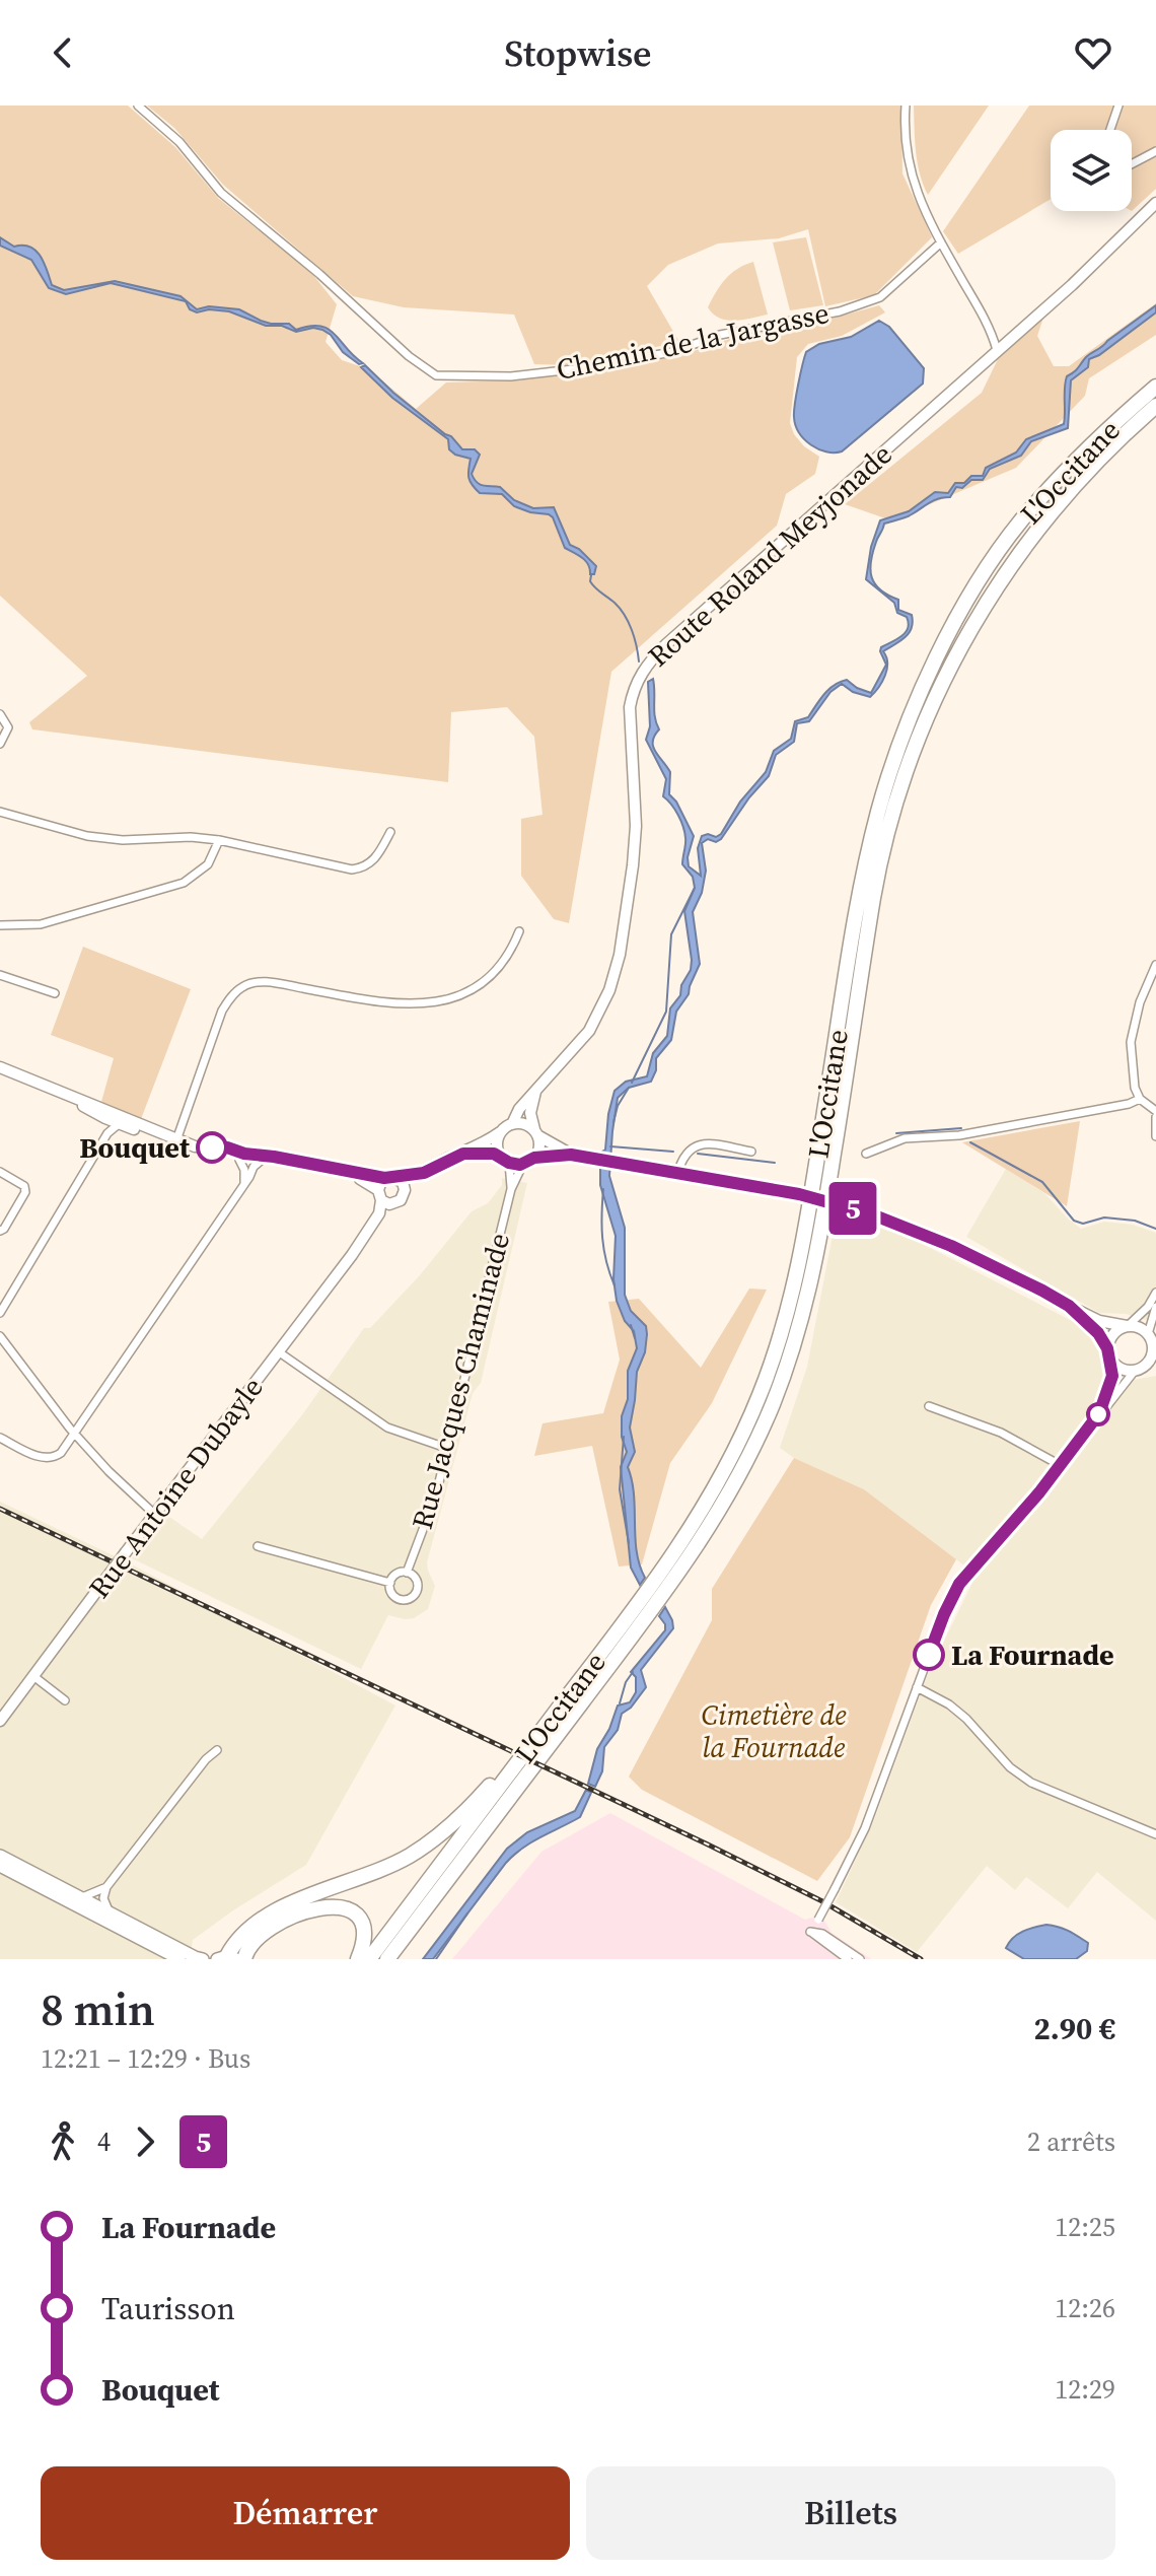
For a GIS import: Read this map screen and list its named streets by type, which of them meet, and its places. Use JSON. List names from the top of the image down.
{
  "streets": {
    "highway": ["L'Occitane"],
    "main road": ["Route Roland Meyjonade", "Rue Antoine Dubayle"],
    "street": ["Chemin de la Jargasse", "Rue Jacques Chaminade"]
  },
  "crossings": [
    ["Route Roland Meyjonade", "Rue Jacques Chaminade"],
    ["Route Roland Meyjonade", "Rue Antoine Dubayle"],
    ["Rue Jacques Chaminade", "Rue Antoine Dubayle"]
  ],
  "parks": ["Cimetière de la Fournade"],
  "places": ["Bouquet", "La Fournade"],
  "lines": ["bus line 5"],
  "page": {
    "header": "Stopwise",
    "on_map": "5",
    "heading": ["8 min", "12:21 – 12:29 · Bus", "2.90 €"],
    "legs": ["4", "5", "2 arrêts"],
    "list": [
      {
        "name": "La Fournade",
        "value": "12:25"
      },
      {
        "name": "Taurisson",
        "value": "12:26"
      },
      {
        "name": "Bouquet",
        "value": "12:29"
      }
    ],
    "buttons": ["Démarrer", "Billets"]
  }
}
